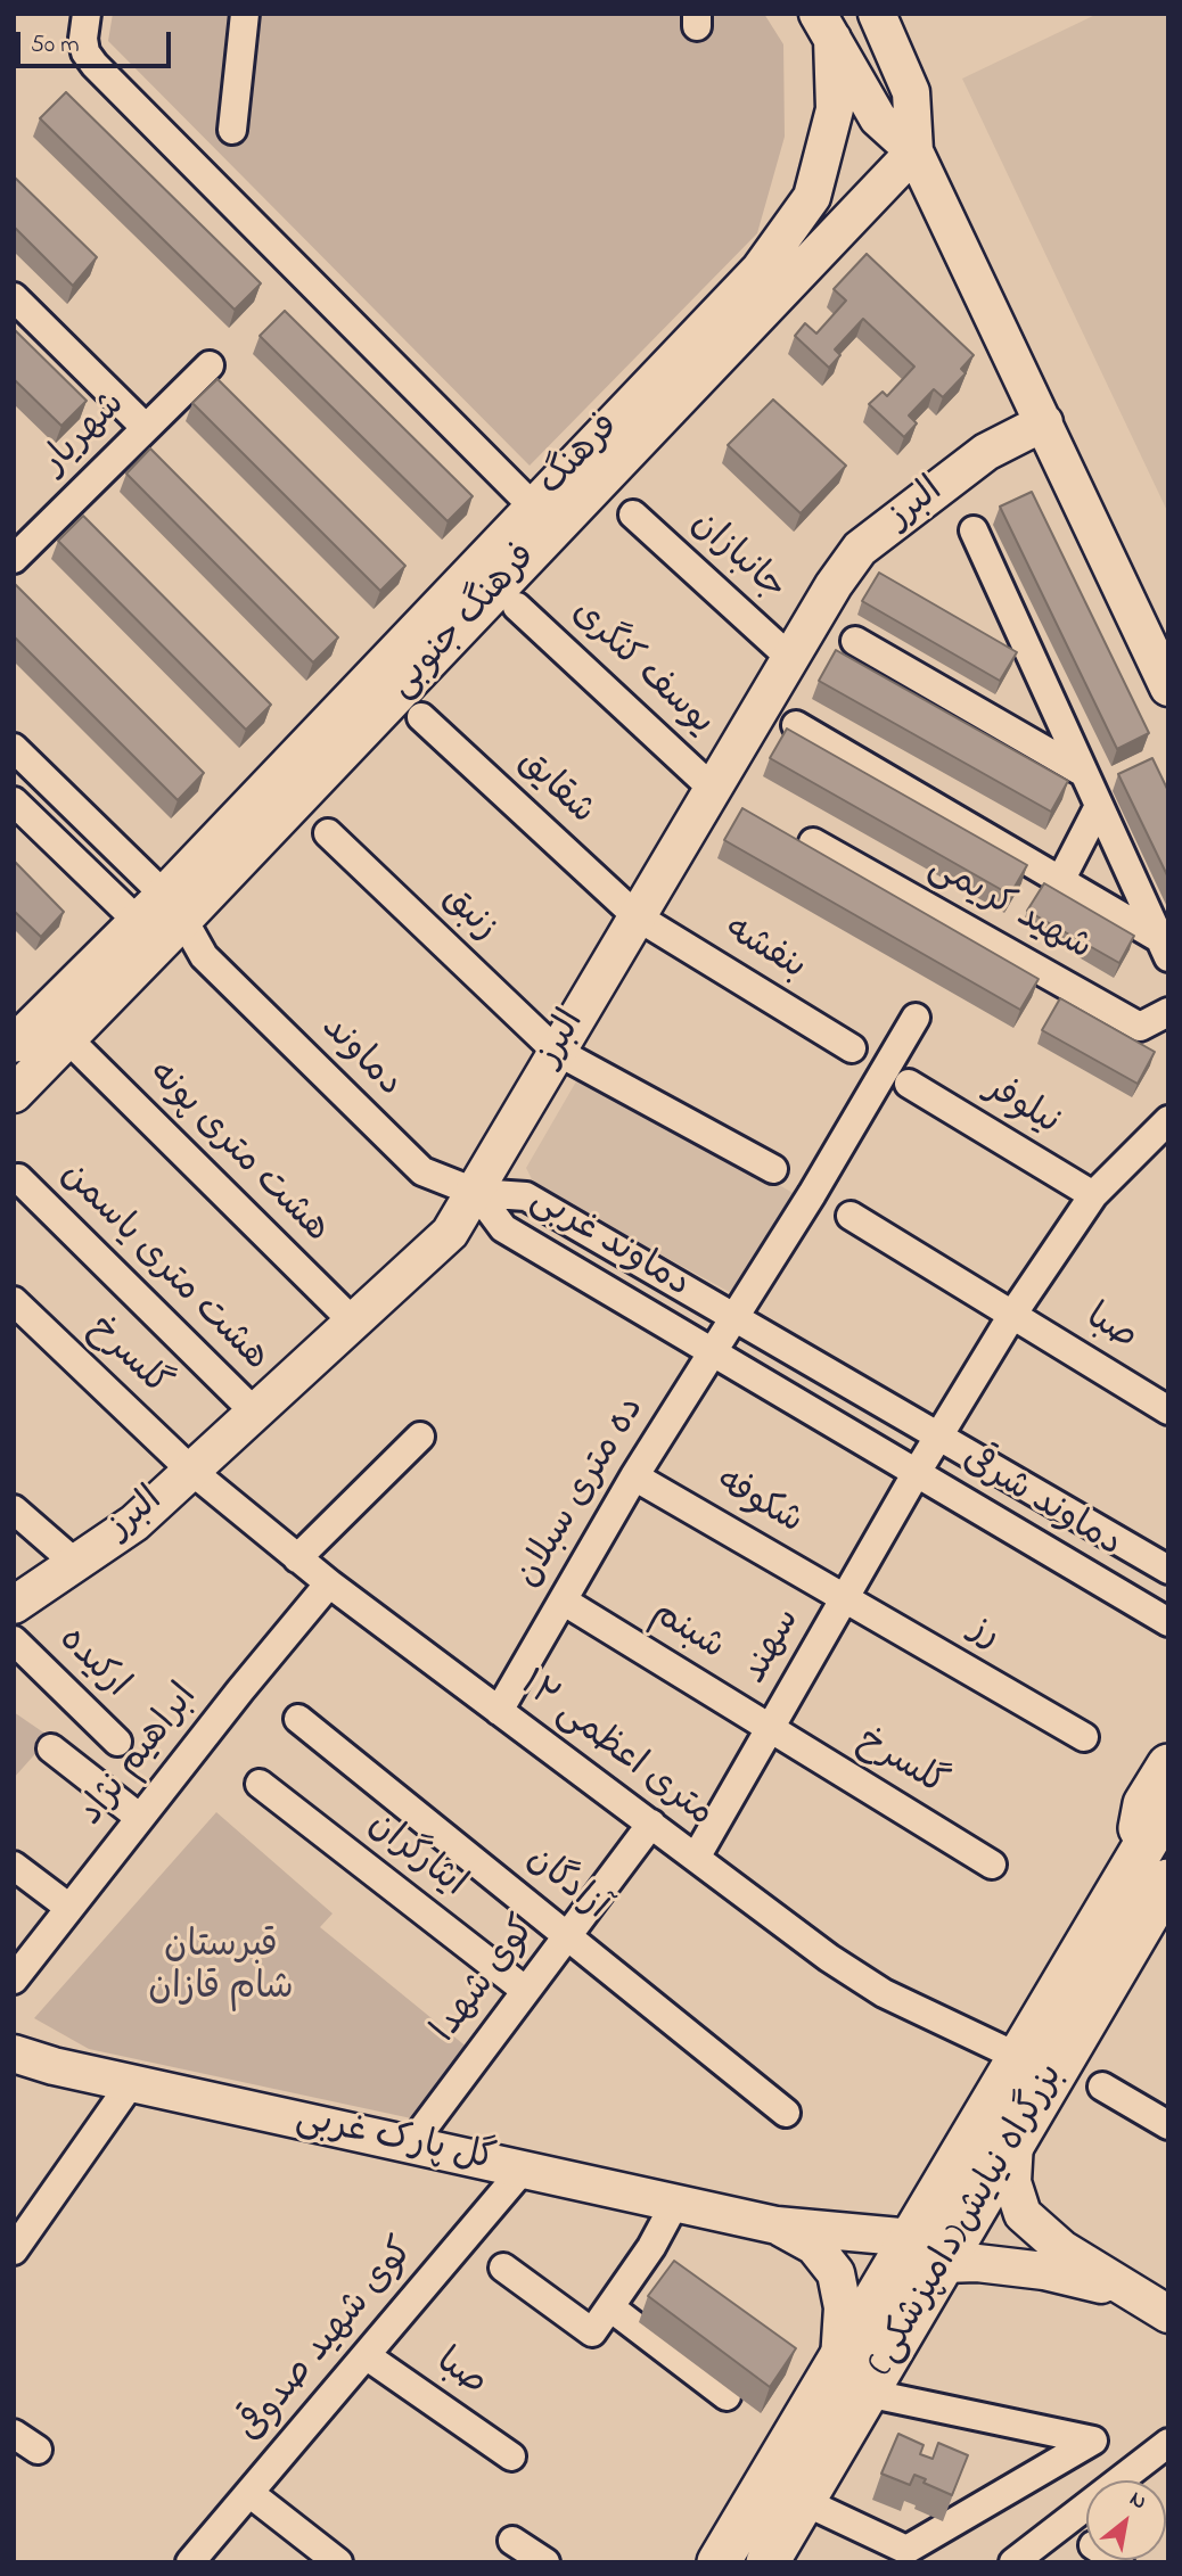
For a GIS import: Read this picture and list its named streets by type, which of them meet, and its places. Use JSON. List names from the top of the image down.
{
  "streets": {
    "highway": ["بزرگراه نیایش(دامپزشکی)"],
    "main road": [
      "فرهنگ",
      "البرز",
      "فرهنگ جنوبی",
      "گل پارک غربی"
    ],
    "street": [
      "شهریار",
      "جانبازان",
      "یوسف کنگری",
      "شقایق",
      "شهید کریمی",
      "زنبق",
      "بنفشه",
      "دماوند",
      "نیلوفر",
      "هشت متری پونه",
      "دماوند غربی",
      "هشت متری یاسمن",
      "صبا",
      "گلسرخ",
      "ده متری سبلان",
      "شکوفه",
      "دماوند شرقی",
      "شبنم",
      "رز",
      "سهند",
      "ارکیده",
      "۱۲ متری اعظمی",
      "ابراهیم نژاد",
      "ایثارگران",
      "آزادگان",
      "کوی شهدا",
      "کوی شهید صدوقی"
    ]
  },
  "crossings": [
    ["فرهنگ", "فرهنگ جنوبی"],
    ["فرهنگ", "دماوند"],
    ["البرز", "جانبازان"],
    ["البرز", "یوسف کنگری"],
    ["البرز", "شقایق"],
    ["البرز", "زنبق"],
    ["البرز", "بنفشه"],
    ["البرز", "دماوند"],
    ["البرز", "هشت متری پونه"],
    ["البرز", "دماوند غربی"],
    ["البرز", "هشت متری یاسمن"],
    ["البرز", "گلسرخ"],
    ["البرز", "۱۲ متری اعظمی"],
    ["شقایق", "بنفشه"],
    ["دماوند", "دماوند غربی"],
    ["دماوند غربی", "ده متری سبلان"],
    ["دماوند غربی", "دماوند شرقی"],
    ["دماوند غربی", "سهند"],
    ["صبا", "کوی شهید صدوقی"],
    ["گلسرخ", "شبنم"],
    ["گلسرخ", "سهند"],
    ["گلسرخ", "۱۲ متری اعظمی"],
    ["ده متری سبلان", "شکوفه"],
    ["ده متری سبلان", "شبنم"],
    ["ده متری سبلان", "۱۲ متری اعظمی"],
    ["شکوفه", "رز"],
    ["شکوفه", "سهند"],
    ["دماوند شرقی", "سهند"],
    ["شبنم", "سهند"],
    ["رز", "سهند"],
    ["سهند", "۱۲ متری اعظمی"],
    ["۱۲ متری اعظمی", "ابراهیم نژاد"],
    ["۱۲ متری اعظمی", "کوی شهدا"],
    ["۱۲ متری اعظمی", "بزرگراه نیایش(دامپزشکی)"],
    ["ایثارگران", "کوی شهدا"],
    ["آزادگان", "کوی شهدا"],
    ["کوی شهدا", "گل پارک غربی"],
    ["گل پارک غربی", "کوی شهید صدوقی"]
  ],
  "parks": ["قبرستان شام قازان"],
  "scale_bar": "50 m",
  "north": "top right"
}
